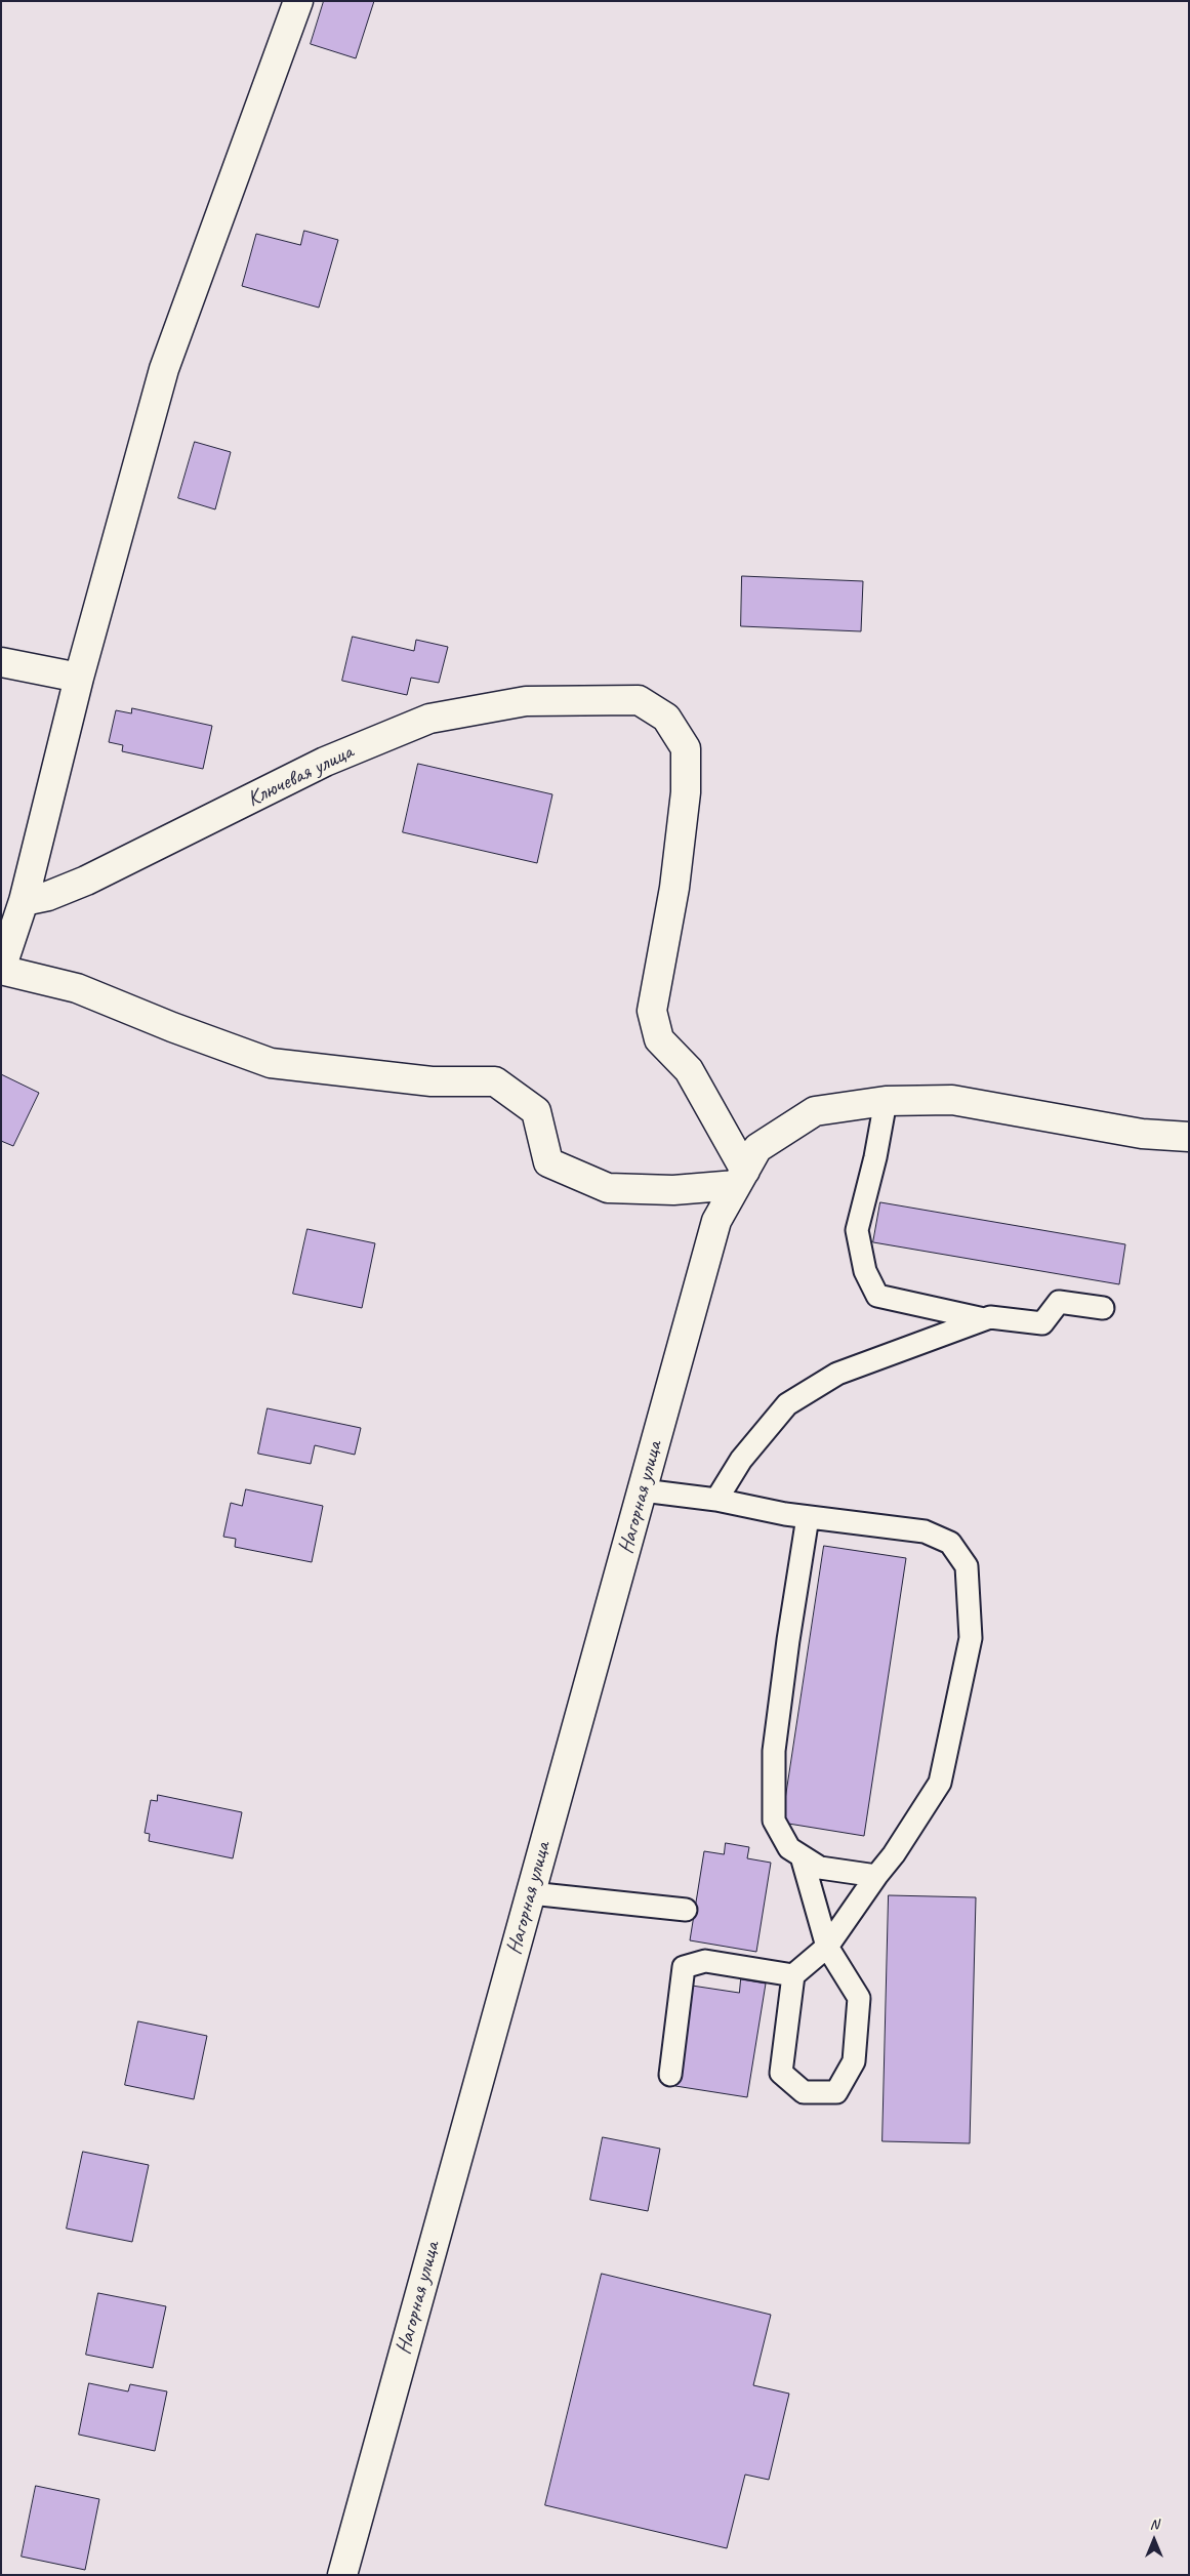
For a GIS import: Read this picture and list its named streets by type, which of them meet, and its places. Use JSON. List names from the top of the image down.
{
  "streets": {
    "street": ["Ключевая улица", "Нагорная улица"]
  },
  "crossings": [
    ["Ключевая улица", "Нагорная улица"]
  ],
  "north": "top"
}
